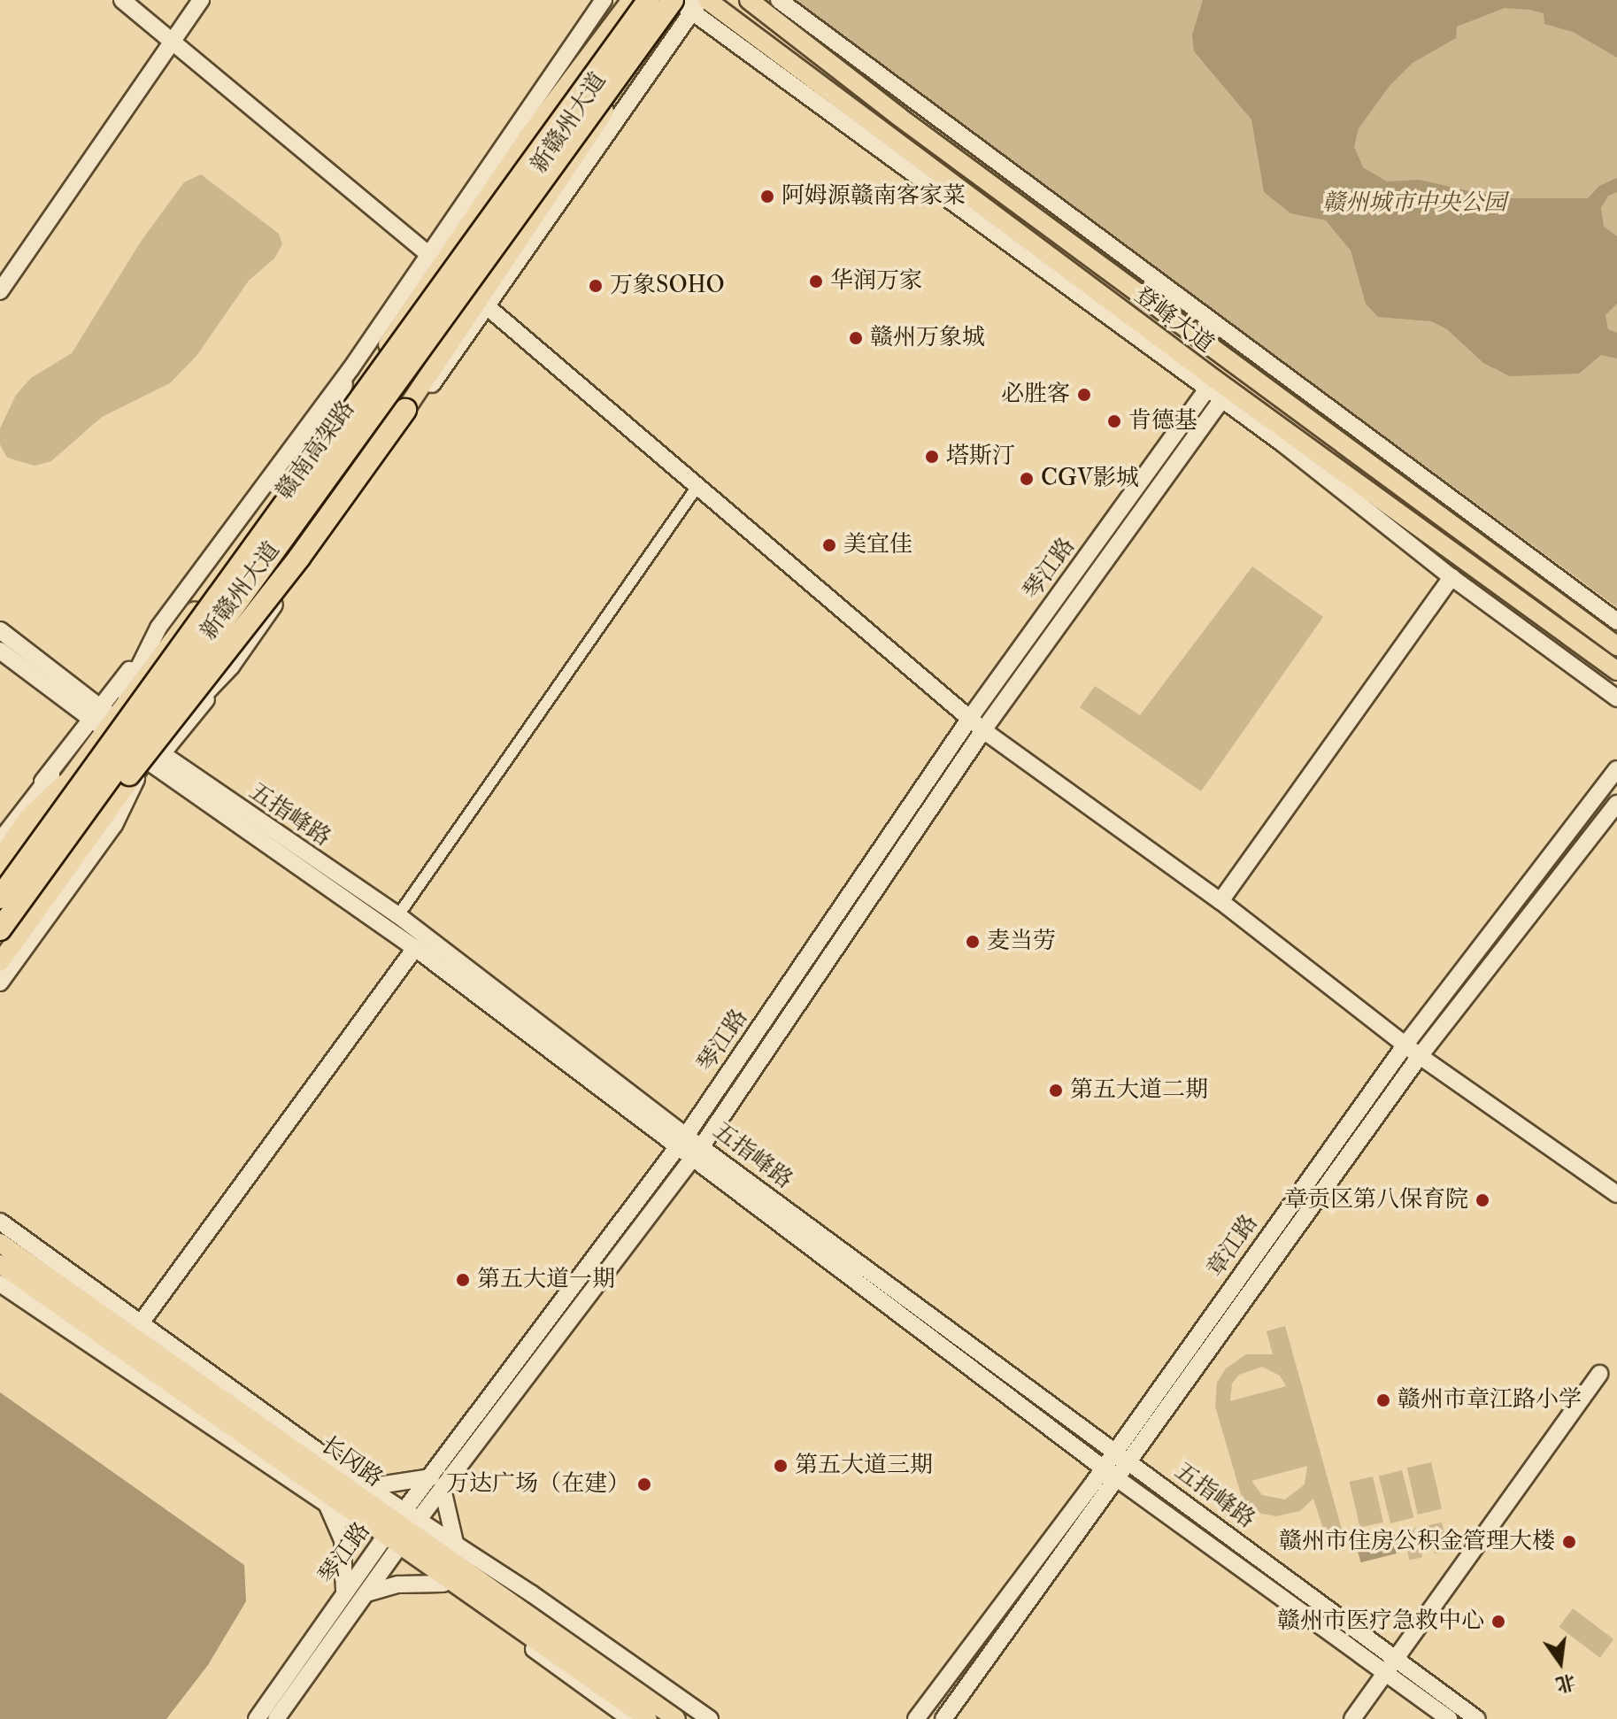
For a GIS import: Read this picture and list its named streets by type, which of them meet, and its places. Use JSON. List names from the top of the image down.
{
  "streets": {
    "highway": ["赣南高架路"],
    "main road": ["新赣州大道", "登峰大道", "长冈路"],
    "street": ["琴江路", "五指峰路", "章江路"]
  },
  "crossings": [
    ["新赣州大道", "赣南高架路"],
    ["新赣州大道", "五指峰路"],
    ["登峰大道", "琴江路"],
    ["琴江路", "五指峰路"],
    ["琴江路", "长冈路"],
    ["五指峰路", "章江路"]
  ],
  "parks": ["赣州城市中央公园"],
  "places": [
    "阿姆源赣南客家菜",
    "华润万家",
    "万象SOHO",
    "赣州万象城",
    "必胜客",
    "肯德基",
    "塔斯汀",
    "CGV影城",
    "美宜佳",
    "麦当劳",
    "第五大道二期",
    "章贡区第八保育院",
    "第五大道一期",
    "赣州市章江路小学",
    "第五大道三期",
    "万达广场（在建）",
    "赣州市住房公积金管理大楼",
    "赣州市医疗急救中心"
  ],
  "north": "bottom"
}
